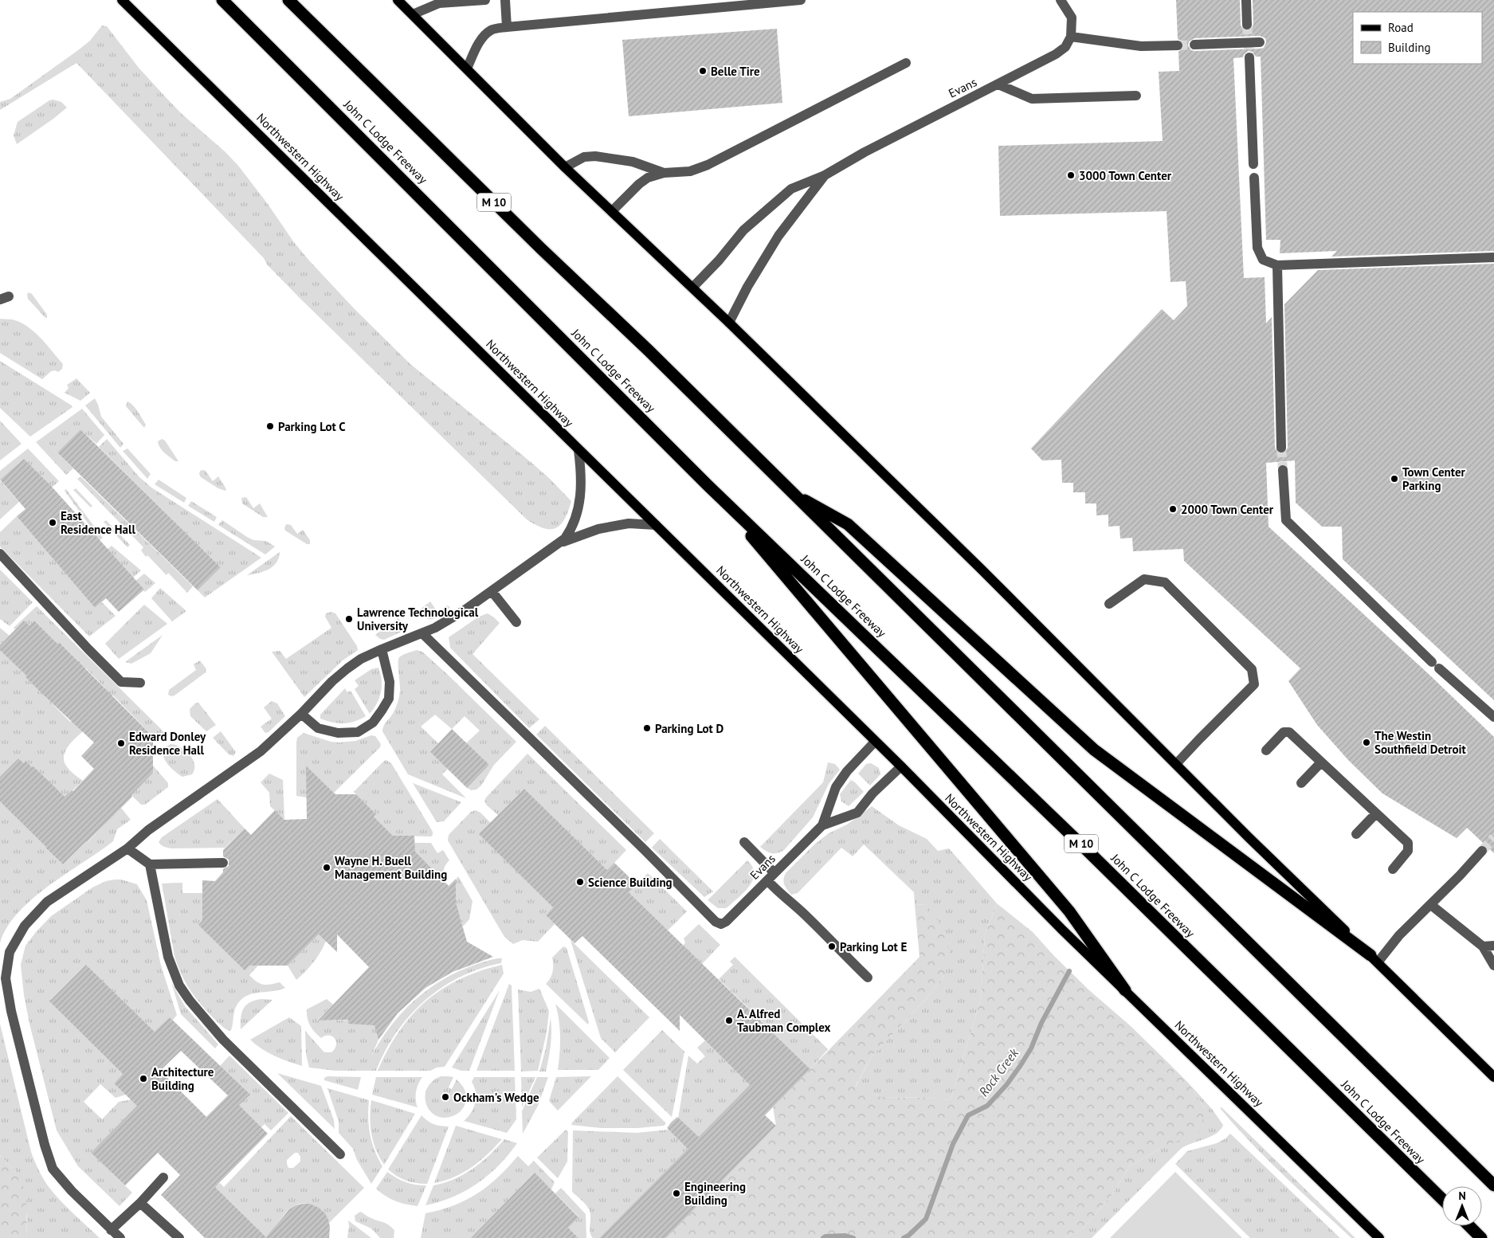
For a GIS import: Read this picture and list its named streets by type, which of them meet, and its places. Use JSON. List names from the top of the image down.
{
  "streets": {
    "highway": ["John C Lodge Freeway", "M 10"],
    "main road": ["Northwestern Highway"],
    "street": ["Evans"]
  },
  "crossings": [
    ["Evans", "Northwestern Highway"]
  ],
  "water": ["Rock Creek"],
  "places": [
    "Belle Tire",
    "3000 Town Center",
    "Parking Lot C",
    "Town Center Parking",
    "2000 Town Center",
    "East Residence Hall",
    "Lawrence Technological University",
    "Parking Lot D",
    "The Westin Southfield Detroit",
    "Edward Donley Residence Hall",
    "Wayne H. Buell Management Building",
    "Science Building",
    "Parking Lot E",
    "A. Alfred Taubman Complex",
    "Architecture Building",
    "Ockham's Wedge",
    "Engineering Building"
  ],
  "legend": ["Road", "Building"],
  "north": "top"
}
